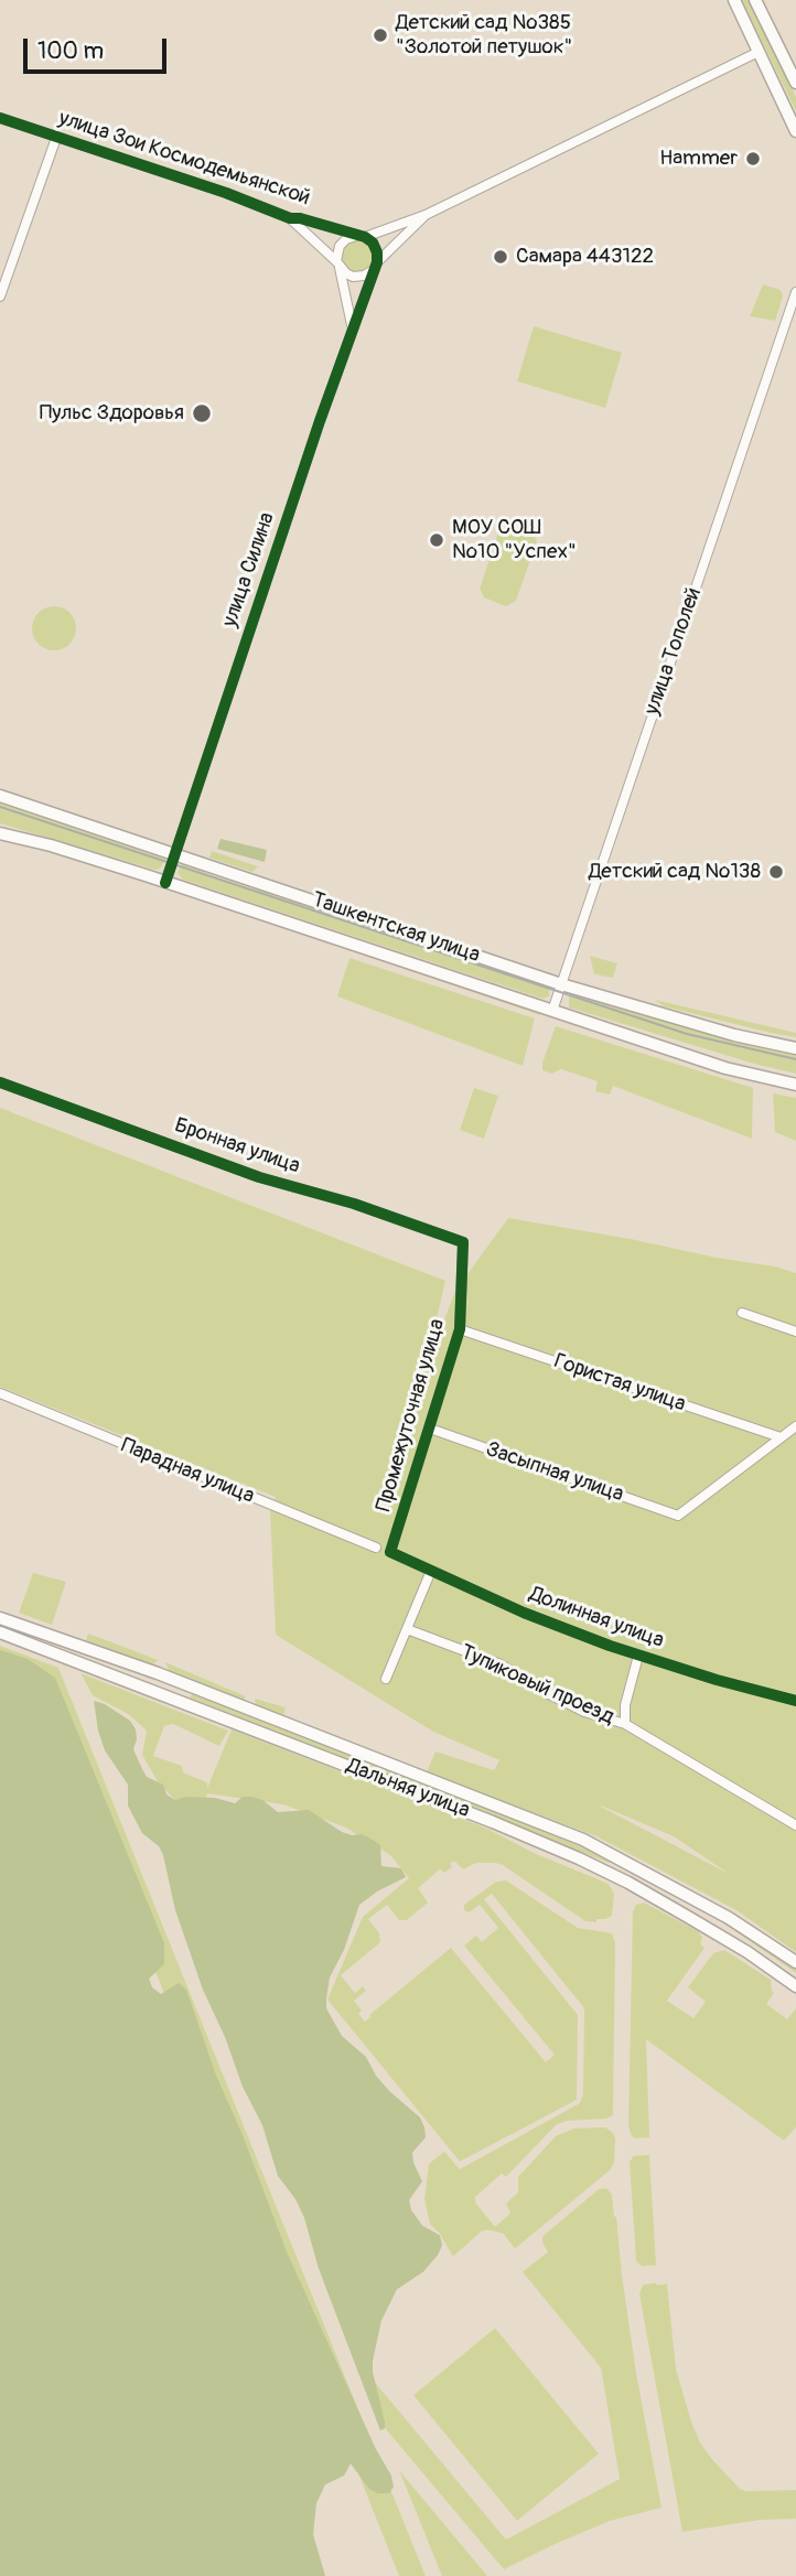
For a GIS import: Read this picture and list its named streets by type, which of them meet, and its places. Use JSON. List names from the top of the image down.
{
  "streets": {
    "main road": ["Ташкентская улица", "Дальняя улица"],
    "street": [
      "улица Зои Космодемьянской",
      "улица Силина",
      "улица Тополей",
      "Бронная улица",
      "Гористая улица",
      "Промежуточная улица",
      "Парадная улица",
      "Засыпная улица",
      "Долинная улица",
      "Тупиковый проезд"
    ]
  },
  "crossings": [
    ["улица Зои Космодемьянской", "улица Силина"],
    ["улица Силина", "Ташкентская улица"],
    ["улица Тополей", "Ташкентская улица"],
    ["Бронная улица", "Промежуточная улица"],
    ["Гористая улица", "Промежуточная улица"],
    ["Гористая улица", "Засыпная улица"],
    ["Промежуточная улица", "Засыпная улица"],
    ["Промежуточная улица", "Долинная улица"]
  ],
  "places": [
    "Детский сад №385 \"Золотой петушок\"",
    "Hammer",
    "Самара 443122",
    "Пульс Здоровья",
    "МОУ СОШ №10 \"Успех\"",
    "Детский сад №138"
  ],
  "scale_bar": "100 m"
}
